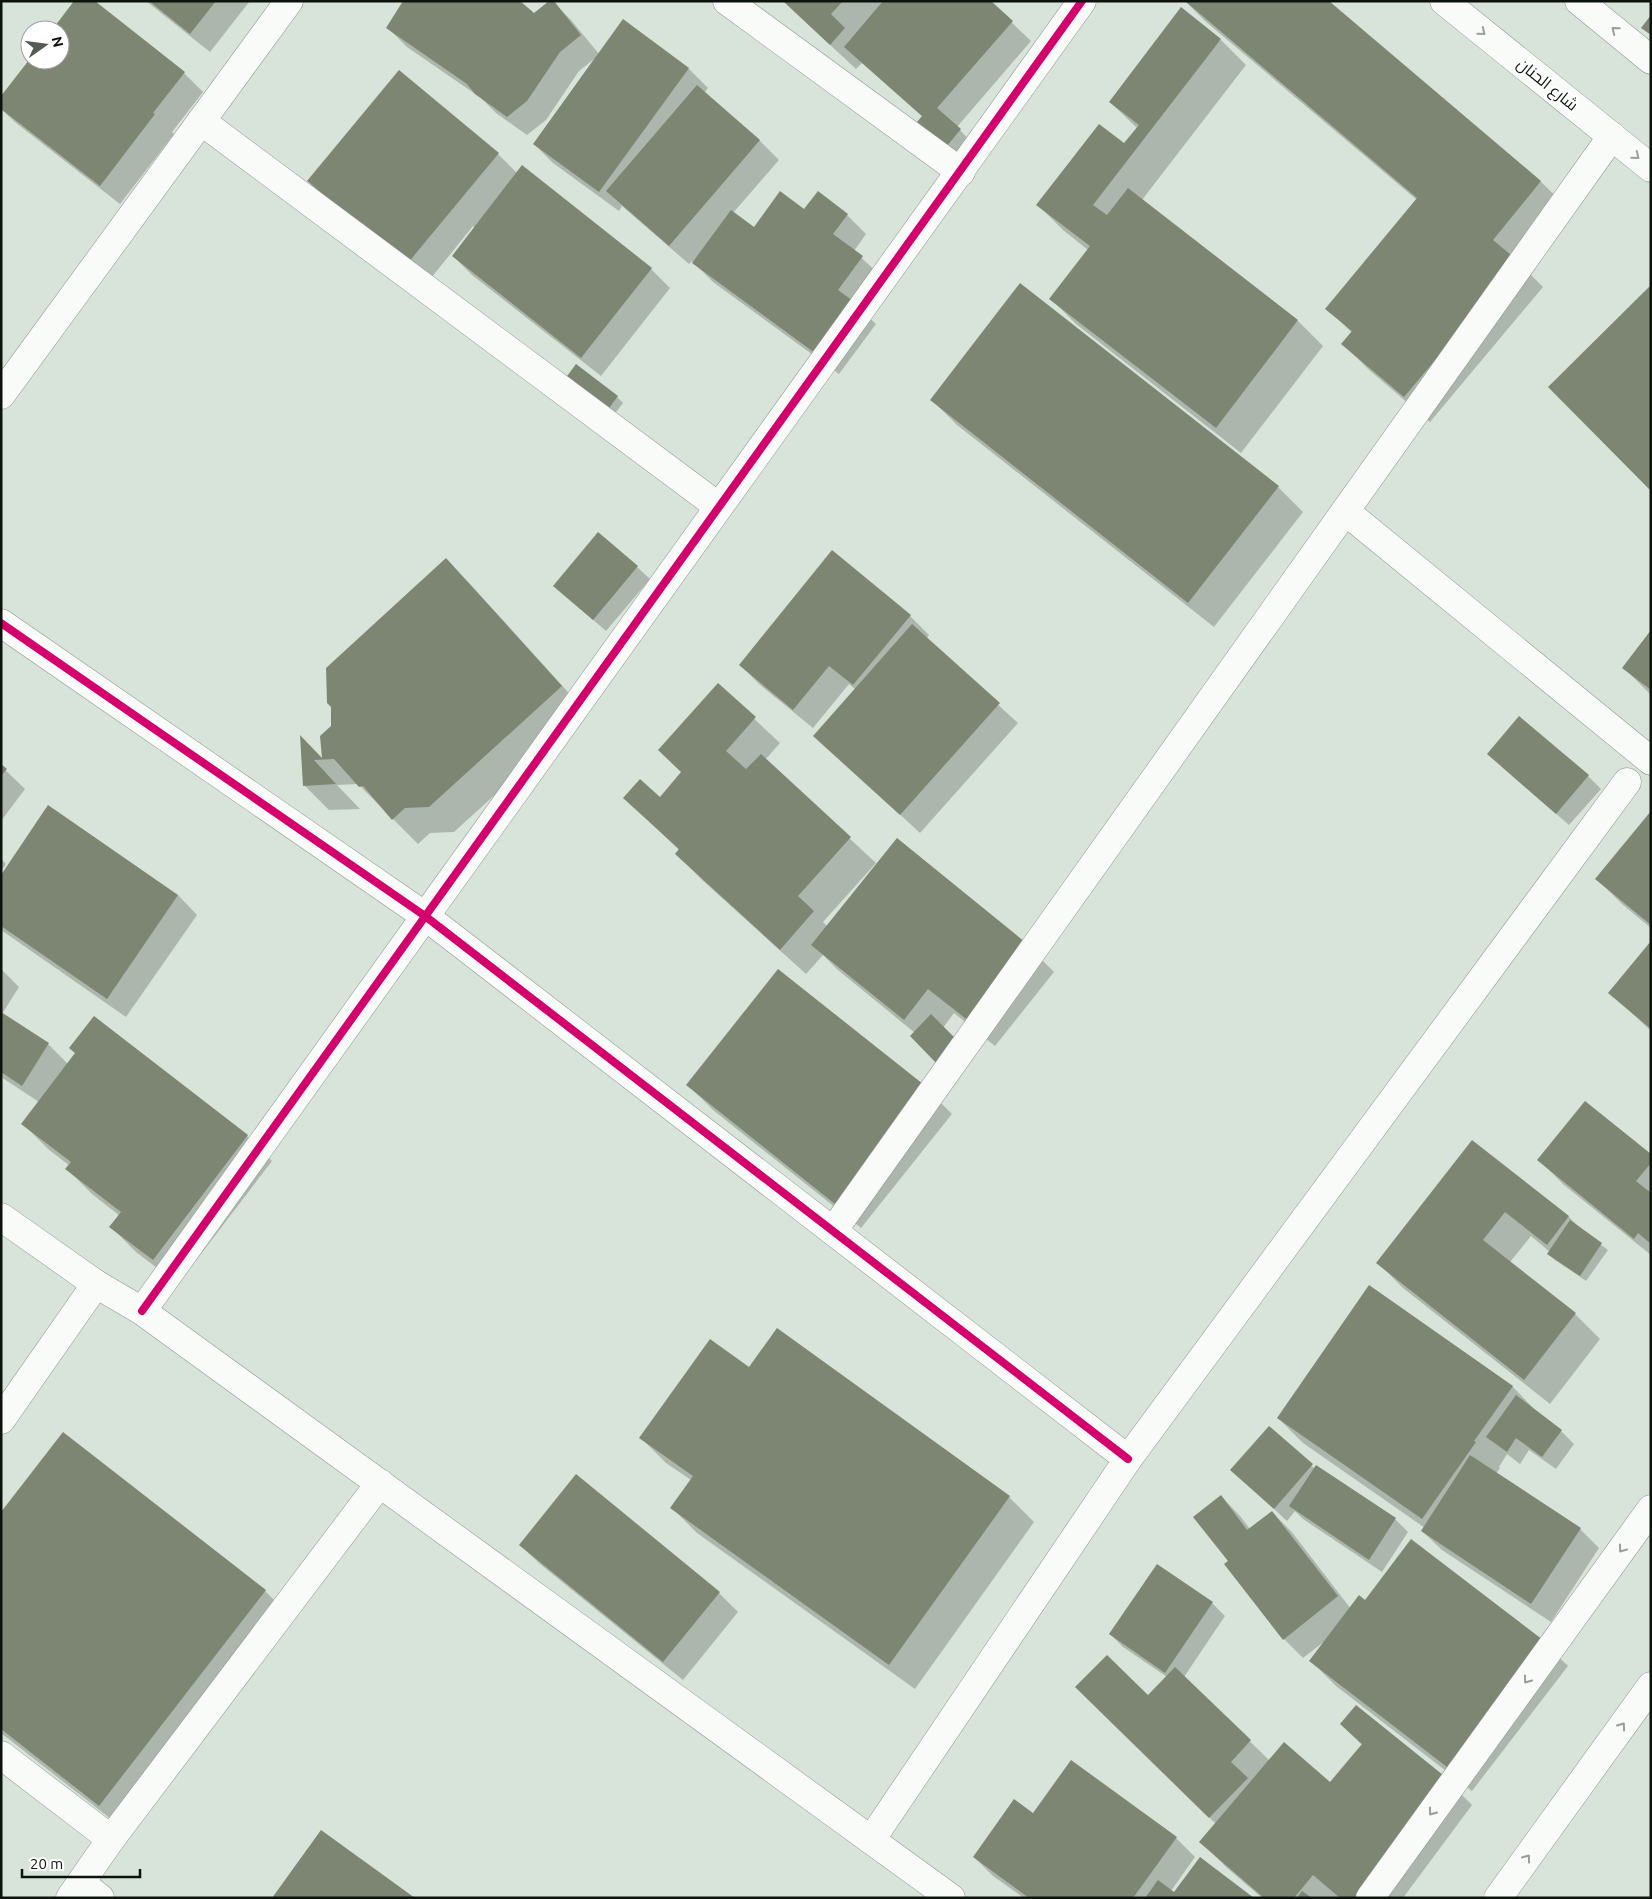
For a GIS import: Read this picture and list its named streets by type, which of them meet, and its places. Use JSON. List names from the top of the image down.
{
  "streets": {
    "street": ["شارع الحنان"]
  },
  "scale_bar": "20 m",
  "north": "right"
}
